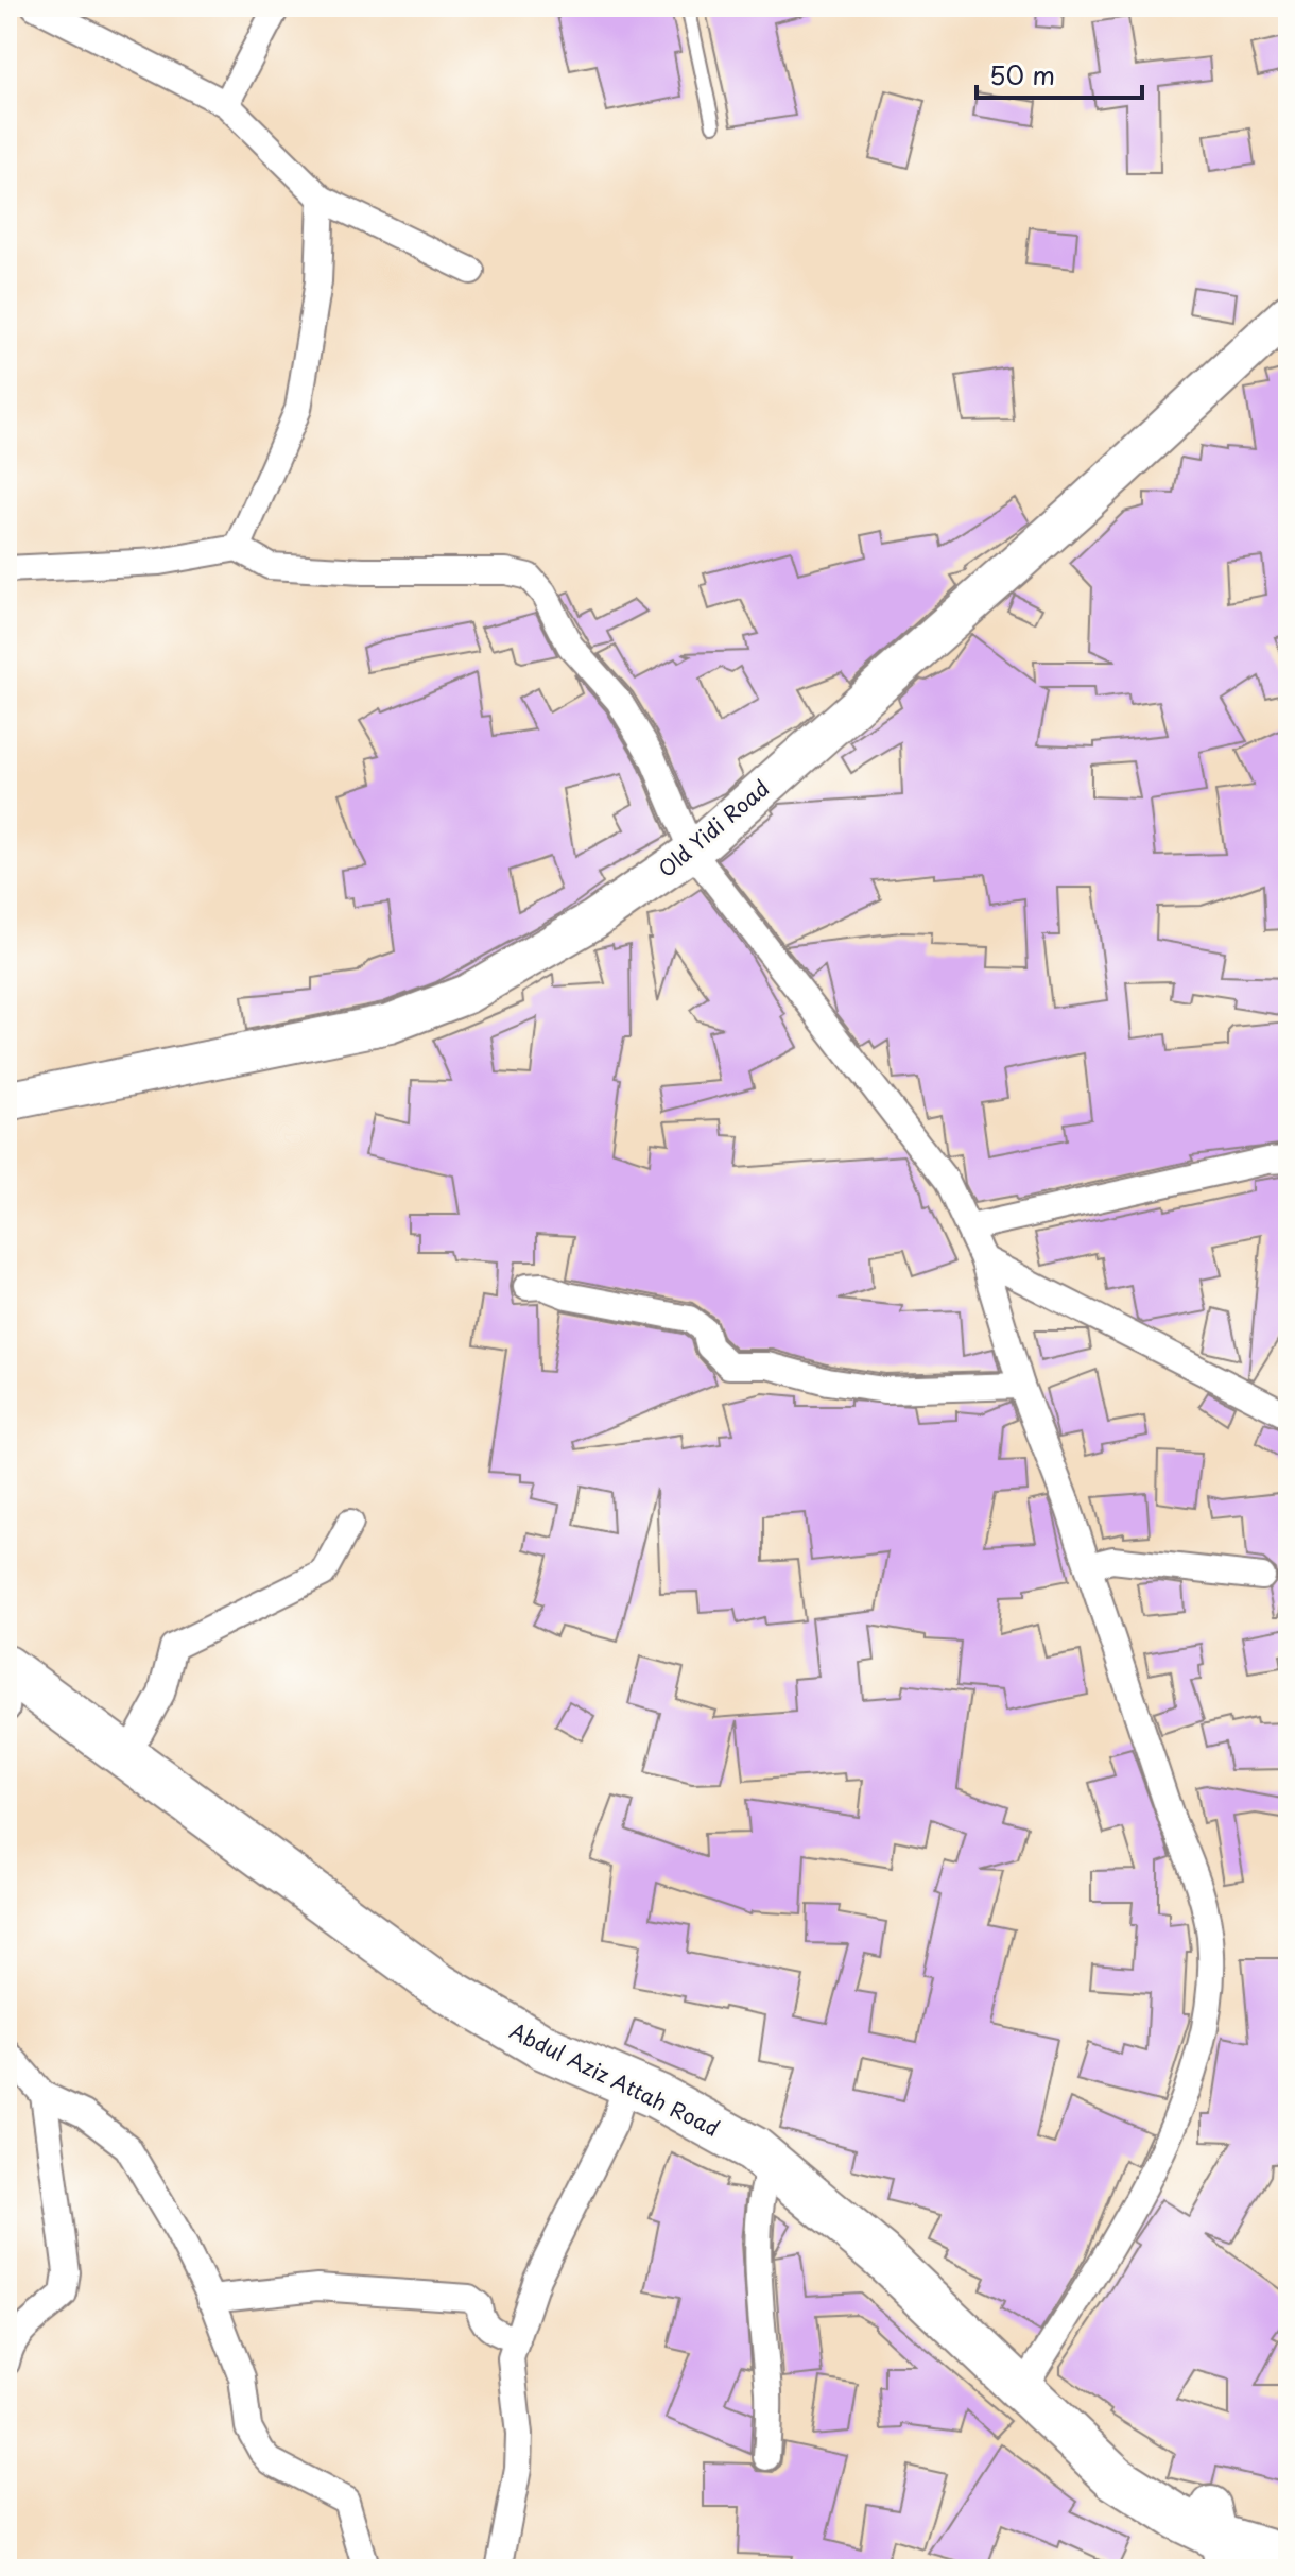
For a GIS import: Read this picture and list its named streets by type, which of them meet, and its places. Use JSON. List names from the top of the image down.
{
  "streets": {
    "highway": ["Abdul Aziz Attah Road"],
    "main road": ["Old Yidi Road"]
  },
  "scale_bar": "50 m"
}
